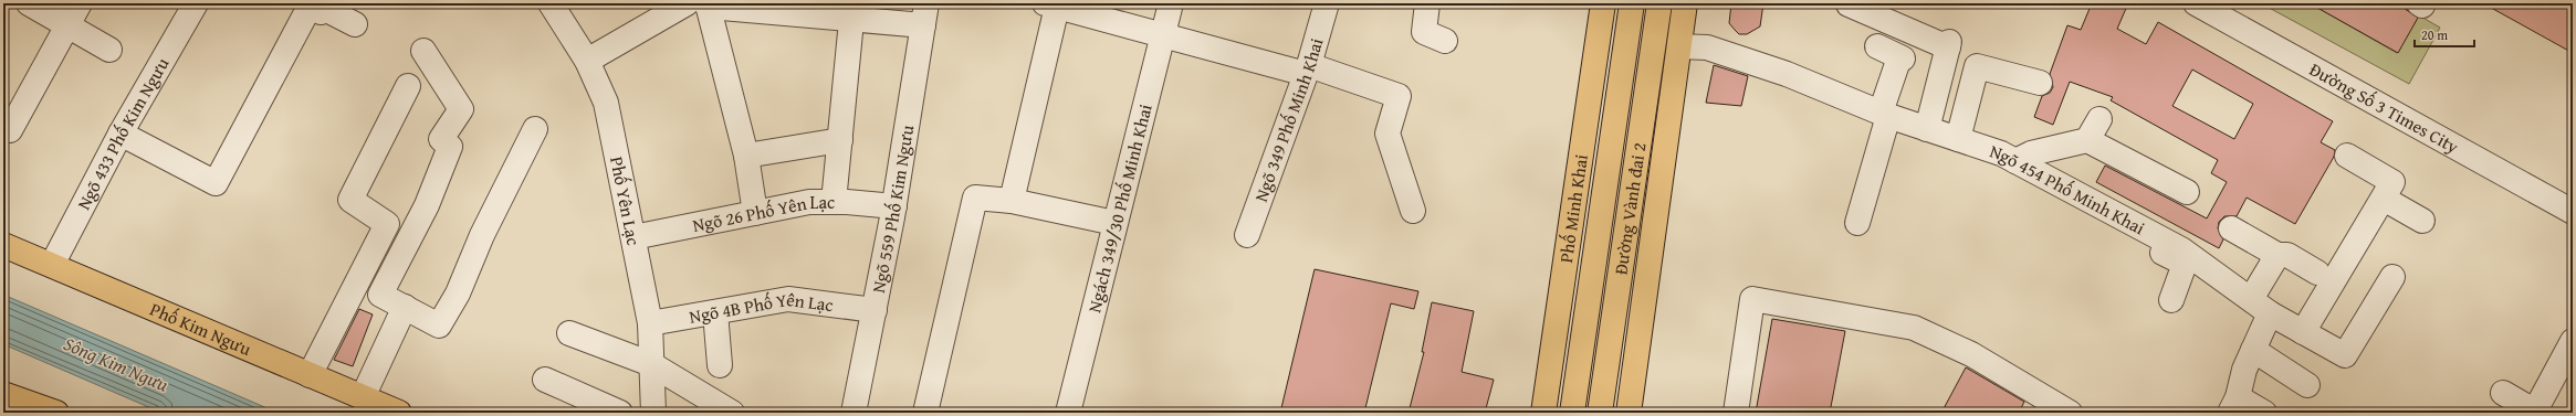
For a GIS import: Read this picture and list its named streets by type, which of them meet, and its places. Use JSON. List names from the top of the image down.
{
  "streets": {
    "main road": ["Phố Minh Khai", "Đường Vành đai 2", "Phố Kim Ngưu"],
    "street": [
      "Đường Số 3 Times City",
      "Ngõ 349 Phố Minh Khai",
      "Ngõ 433 Phố Kim Ngưu",
      "Ngõ 454 Phố Minh Khai",
      "Phố Yên Lạc",
      "Ngách 349/30 Phố Minh Khai",
      "Ngõ 559 Phố Kim Ngưu",
      "Ngõ 26 Phố Yên Lạc",
      "Ngõ 4B Phố Yên Lạc"
    ]
  },
  "crossings": [
    ["Ngõ 433 Phố Kim Ngưu", "Phố Kim Ngưu"],
    ["Phố Yên Lạc", "Ngõ 26 Phố Yên Lạc"],
    ["Phố Yên Lạc", "Ngõ 4B Phố Yên Lạc"],
    ["Ngõ 559 Phố Kim Ngưu", "Ngõ 26 Phố Yên Lạc"],
    ["Ngõ 559 Phố Kim Ngưu", "Ngõ 4B Phố Yên Lạc"]
  ],
  "water": ["Sông Kim Ngưu"],
  "scale_bar": "20 m"
}
